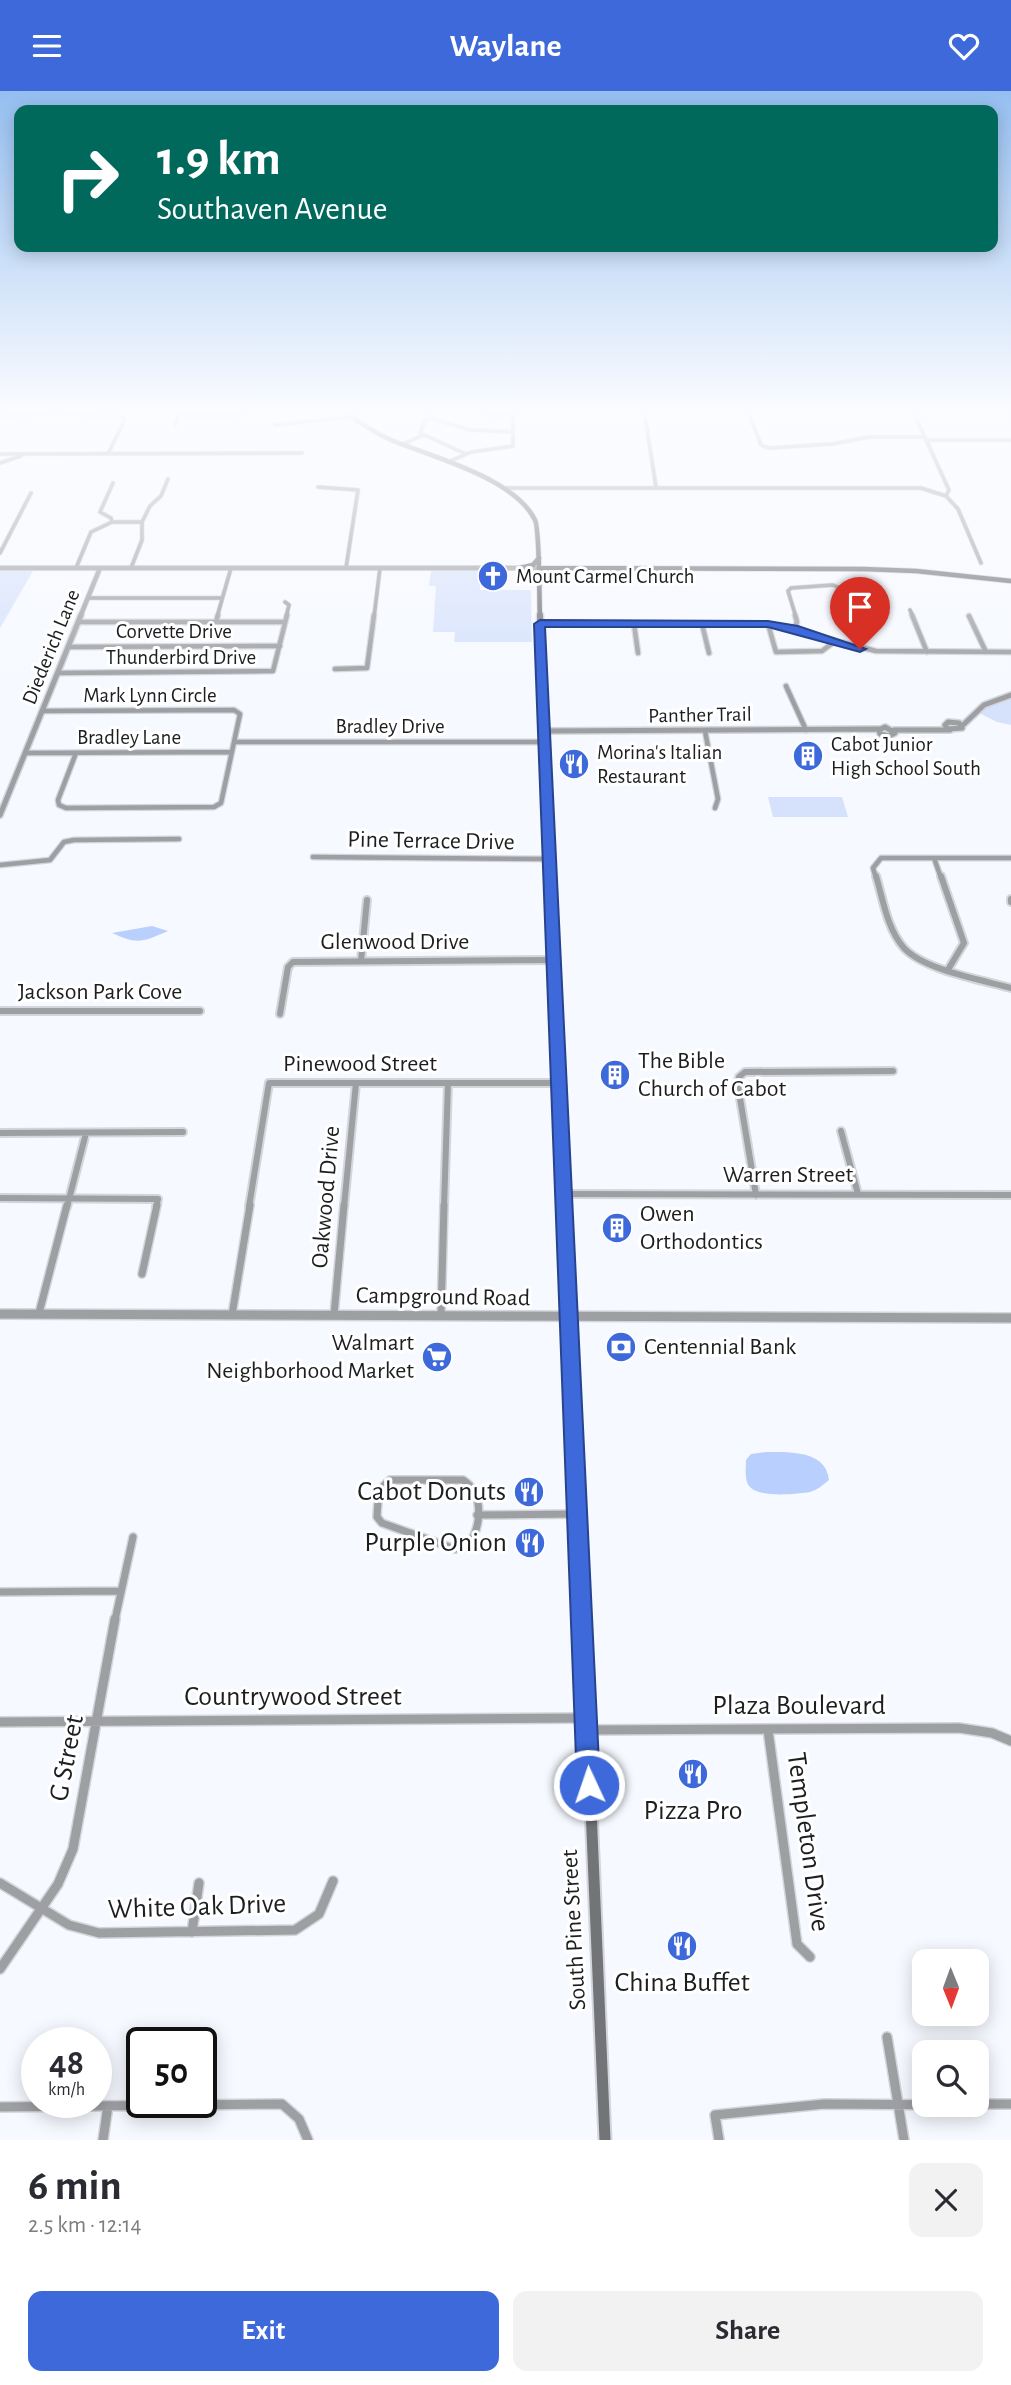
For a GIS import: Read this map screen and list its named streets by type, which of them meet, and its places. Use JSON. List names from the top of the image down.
{
  "streets": {
    "main road": ["South Pine Street"],
    "street": [
      "Corvette Drive",
      "Diederich Lane",
      "Thunderbird Drive",
      "Mark Lynn Circle",
      "Panther Trail",
      "Bradley Drive",
      "Bradley Lane",
      "Pine Terrace Drive",
      "Glenwood Drive",
      "Jackson Park Cove",
      "Pinewood Street",
      "Warren Street",
      "Oakwood Drive",
      "Campground Road",
      "Countrywood Street",
      "Plaza Boulevard",
      "G Street",
      "Templeton Drive",
      "White Oak Drive"
    ]
  },
  "crossings": [
    ["Corvette Drive", "Diederich Lane"],
    ["Corvette Drive", "Thunderbird Drive"],
    ["Diederich Lane", "Thunderbird Drive"],
    ["Diederich Lane", "Mark Lynn Circle"],
    ["Diederich Lane", "Bradley Lane"],
    ["Mark Lynn Circle", "Bradley Drive"],
    ["Mark Lynn Circle", "Bradley Lane"],
    ["Panther Trail", "South Pine Street"],
    ["Bradley Drive", "South Pine Street"],
    ["Pine Terrace Drive", "South Pine Street"],
    ["Glenwood Drive", "South Pine Street"],
    ["Pinewood Street", "Oakwood Drive"],
    ["Pinewood Street", "Campground Road"],
    ["Pinewood Street", "South Pine Street"],
    ["Warren Street", "South Pine Street"],
    ["Oakwood Drive", "Campground Road"],
    ["Campground Road", "South Pine Street"],
    ["Countrywood Street", "Plaza Boulevard"],
    ["Countrywood Street", "G Street"],
    ["Countrywood Street", "South Pine Street"],
    ["Plaza Boulevard", "Templeton Drive"],
    ["Plaza Boulevard", "South Pine Street"],
    ["G Street", "White Oak Drive"]
  ],
  "places": {
    "church": ["Mount Carmel Church"],
    "building": ["Cabot Junior High School South", "The Bible Church of Cabot", "Owen Orthodontics"],
    "restaurant": [
      "Morina's Italian Restaurant",
      "Cabot Donuts",
      "Purple Onion",
      "Pizza Pro",
      "China Buffet"
    ],
    "bank": ["Centennial Bank"],
    "supermarket": ["Walmart Neighborhood Market"]
  },
  "north": "bottom",
  "page": {
    "header": "Waylane",
    "turn": ["1.9 km", "Southaven Avenue"],
    "speed": "48 km/h",
    "limit": "50",
    "heading": ["6 min", "2.5 km · 12:14"],
    "buttons": ["Exit", "Share"]
  }
}
